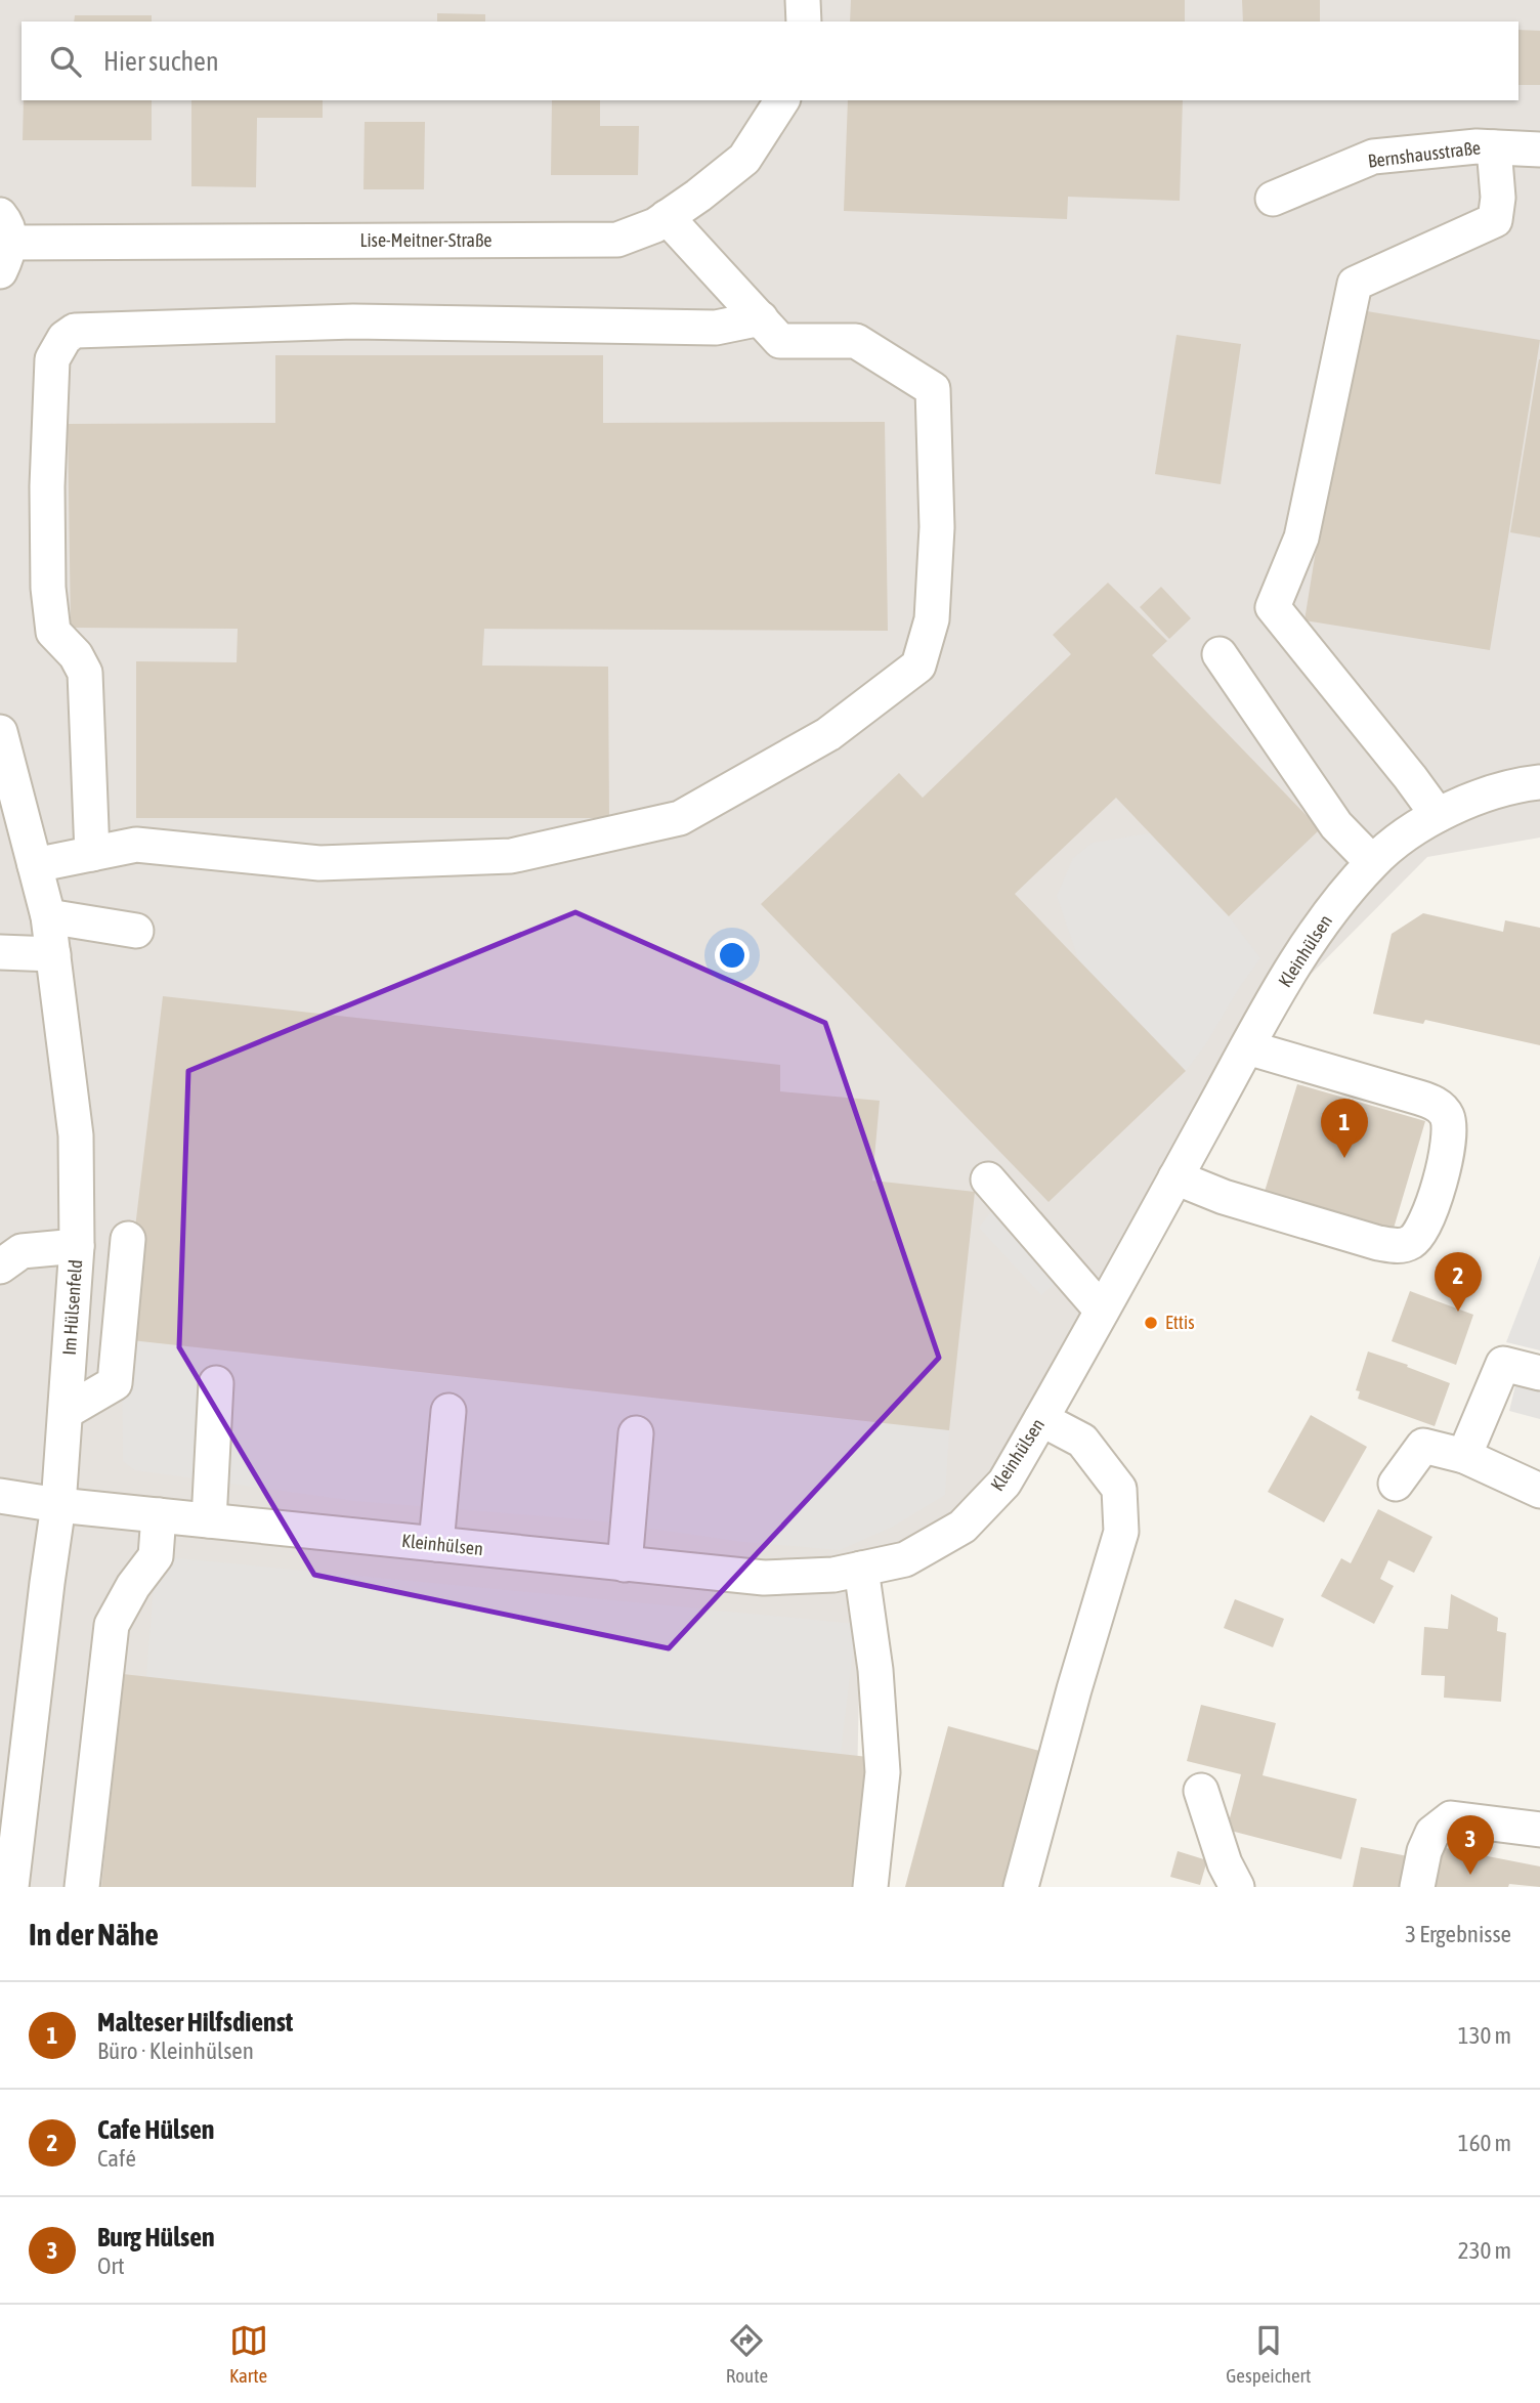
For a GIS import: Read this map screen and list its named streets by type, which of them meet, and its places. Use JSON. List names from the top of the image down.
{
  "streets": {
    "street": [
      "Bernshausstraße",
      "Lise-Meitner-Straße",
      "Kleinhülsen",
      "Im Hülsenfeld"
    ]
  },
  "crossings": [
    ["Kleinhülsen", "Im Hülsenfeld"]
  ],
  "places": ["Ettis"],
  "page": {
    "search": "Hier suchen",
    "pins": ["1", "2", "3"],
    "heading": ["In der Nähe", "3 Ergebnisse"],
    "list": [
      {
        "mark": "1",
        "name": "Malteser Hilfsdienst",
        "note": "Büro · Kleinhülsen",
        "value": "130 m"
      },
      {
        "mark": "2",
        "name": "Cafe Hülsen",
        "note": "Café",
        "value": "160 m"
      },
      {
        "mark": "3",
        "name": "Burg Hülsen",
        "note": "Ort",
        "value": "230 m"
      }
    ],
    "nav": ["Karte", "Route", "Gespeichert"]
  }
}
